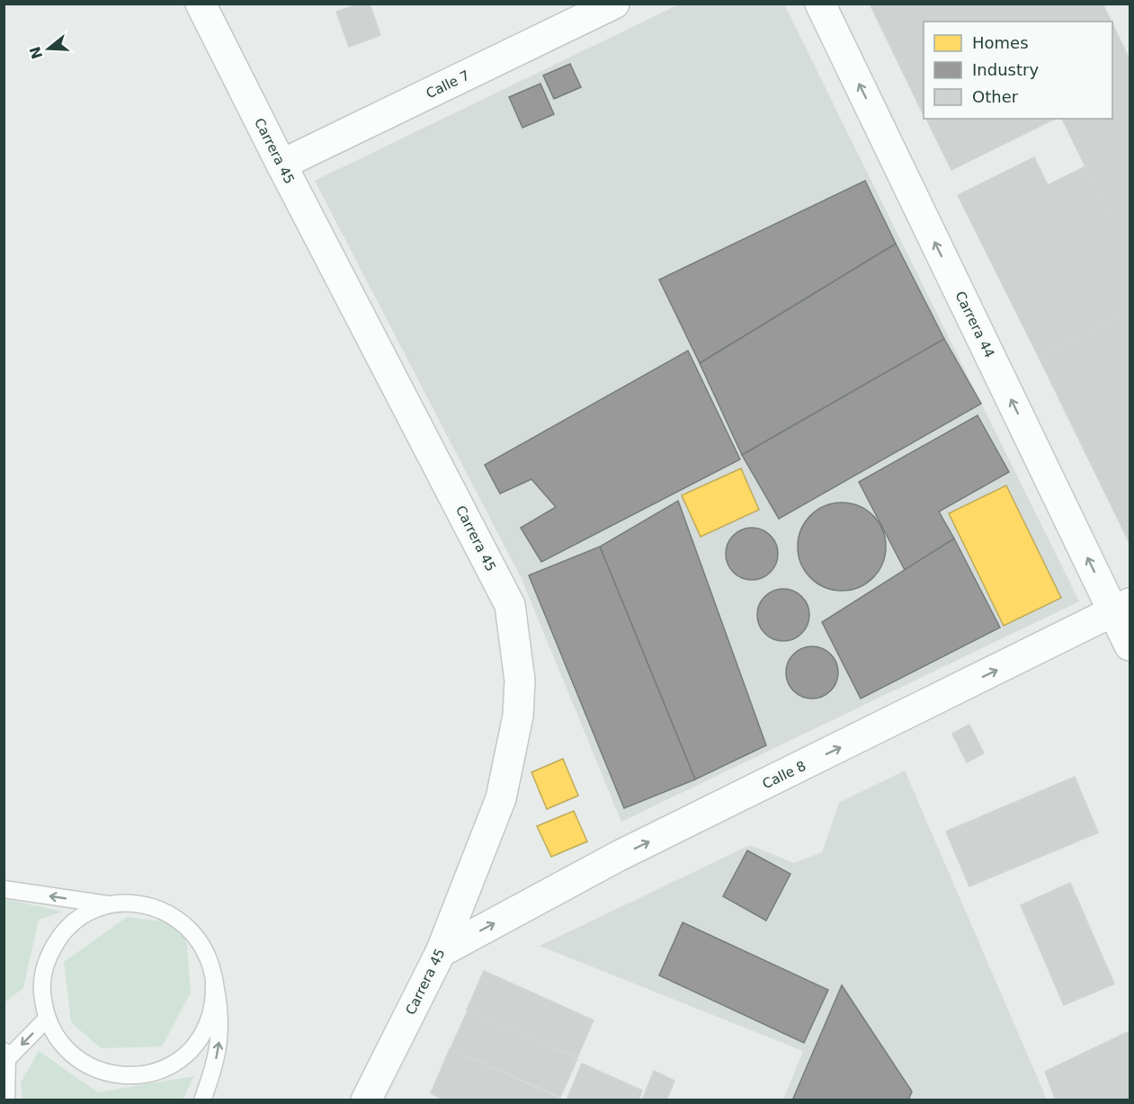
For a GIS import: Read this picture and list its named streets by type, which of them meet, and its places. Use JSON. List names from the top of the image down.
{
  "streets": {
    "street": [
      "Calle 7",
      "Carrera 45",
      "Carrera 44",
      "Calle 8"
    ]
  },
  "crossings": [
    ["Calle 7", "Carrera 45"],
    ["Carrera 45", "Calle 8"],
    ["Carrera 44", "Calle 8"]
  ],
  "one_way": ["Carrera 44", "Calle 8"],
  "legend": ["Homes", "Industry", "Other"],
  "north": "left"
}
